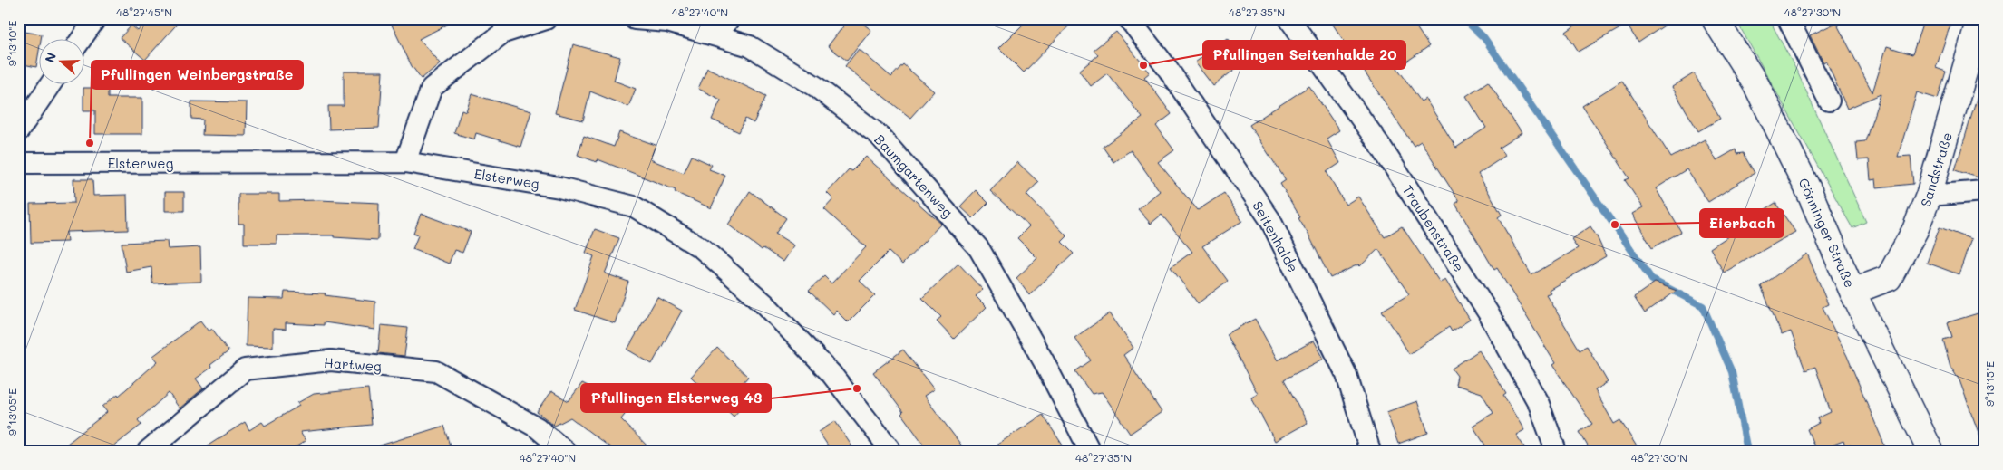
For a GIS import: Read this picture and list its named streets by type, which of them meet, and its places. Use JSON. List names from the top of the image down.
{
  "streets": {
    "main road": ["Sandstraße", "Gönninger Straße"],
    "street": [
      "Elsterweg",
      "Baumgartenweg",
      "Traubenstraße",
      "Seitenhalde",
      "Hartweg"
    ]
  },
  "crossings": [
    ["Sandstraße", "Gönninger Straße"]
  ],
  "places": [
    "Pfullingen Seitenhalde 20",
    "Pfullingen Weinbergstraße",
    "Eierbach",
    "Pfullingen Elsterweg 43"
  ],
  "north": "left",
  "coordinates": [
    "48°27'45\"N",
    "48°27'40\"N",
    "48°27'35\"N",
    "48°27'30\"N",
    "9°13'10\"E",
    "9°13'15\"E",
    "9°13'05\"E"
  ]
}
